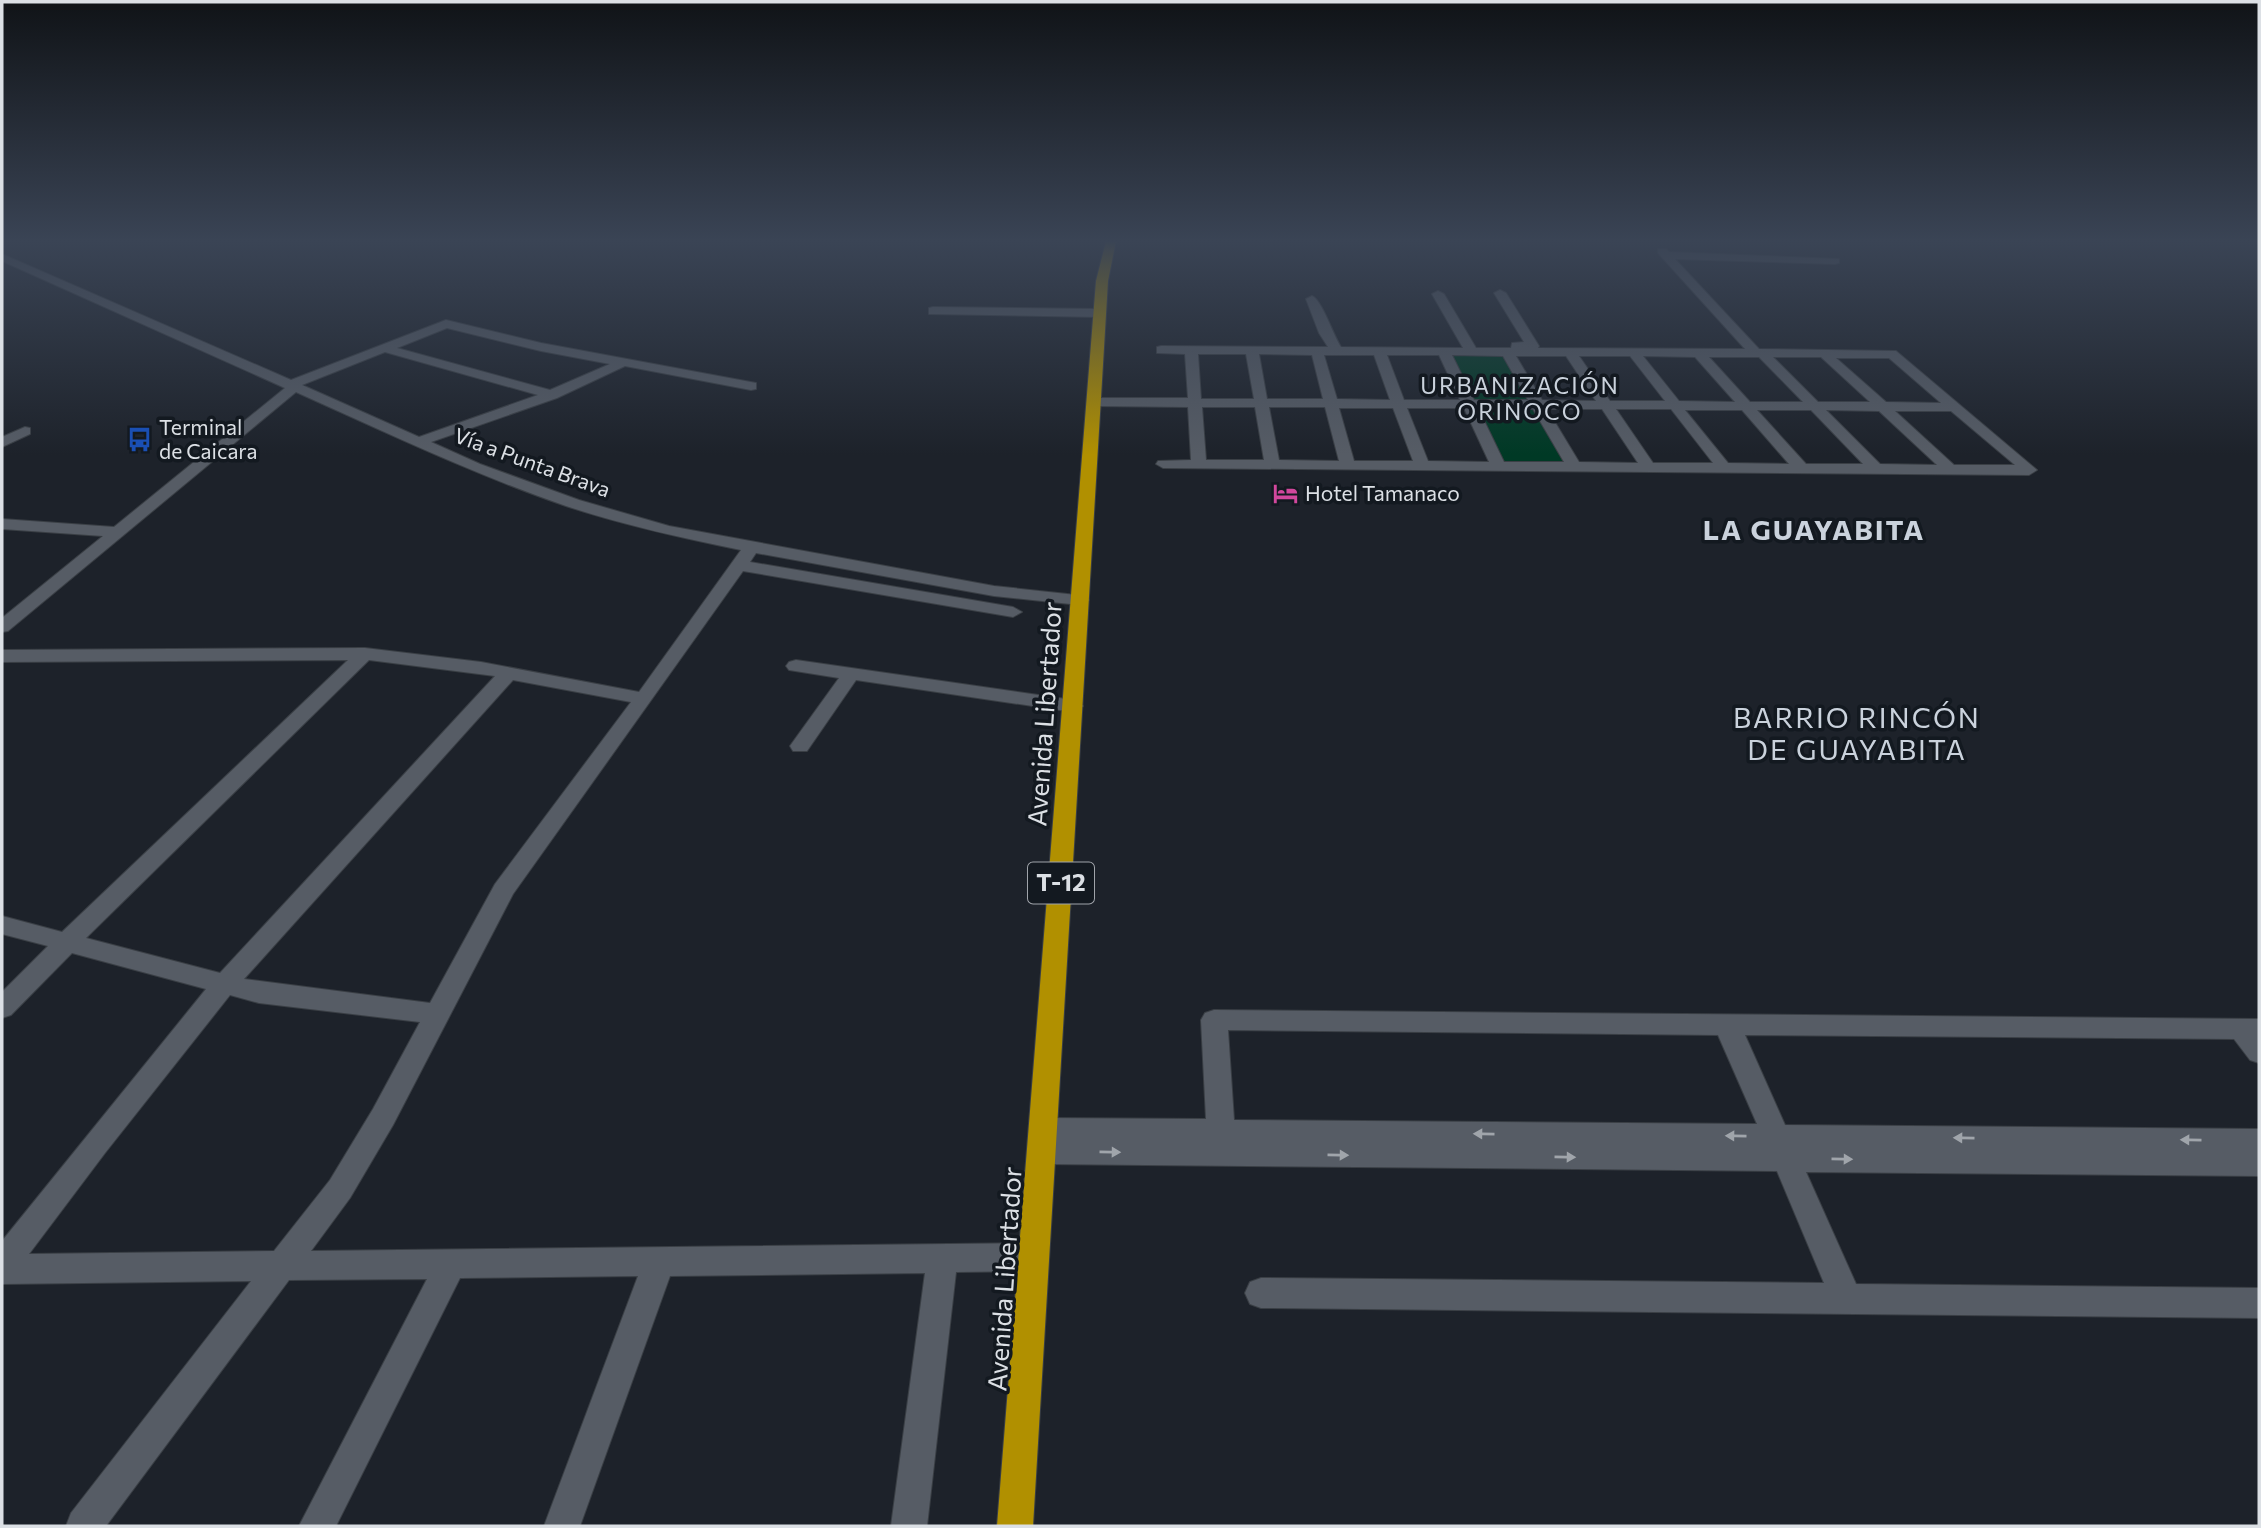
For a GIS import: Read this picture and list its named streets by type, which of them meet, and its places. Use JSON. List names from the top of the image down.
{
  "streets": {
    "highway": ["Avenida Libertador", "T-12"],
    "street": ["Vía a Punta Brava"]
  },
  "crossings": [
    ["Vía a Punta Brava", "Avenida Libertador"]
  ],
  "districts": ["URBANIZACIÓN ORINOCO", "LA GUAYABITA", "BARRIO RINCÓN DE GUAYABITA"],
  "places": {
    "bus stop": ["Terminal de Caicara"],
    "hotel": ["Hotel Tamanaco"]
  }
}
